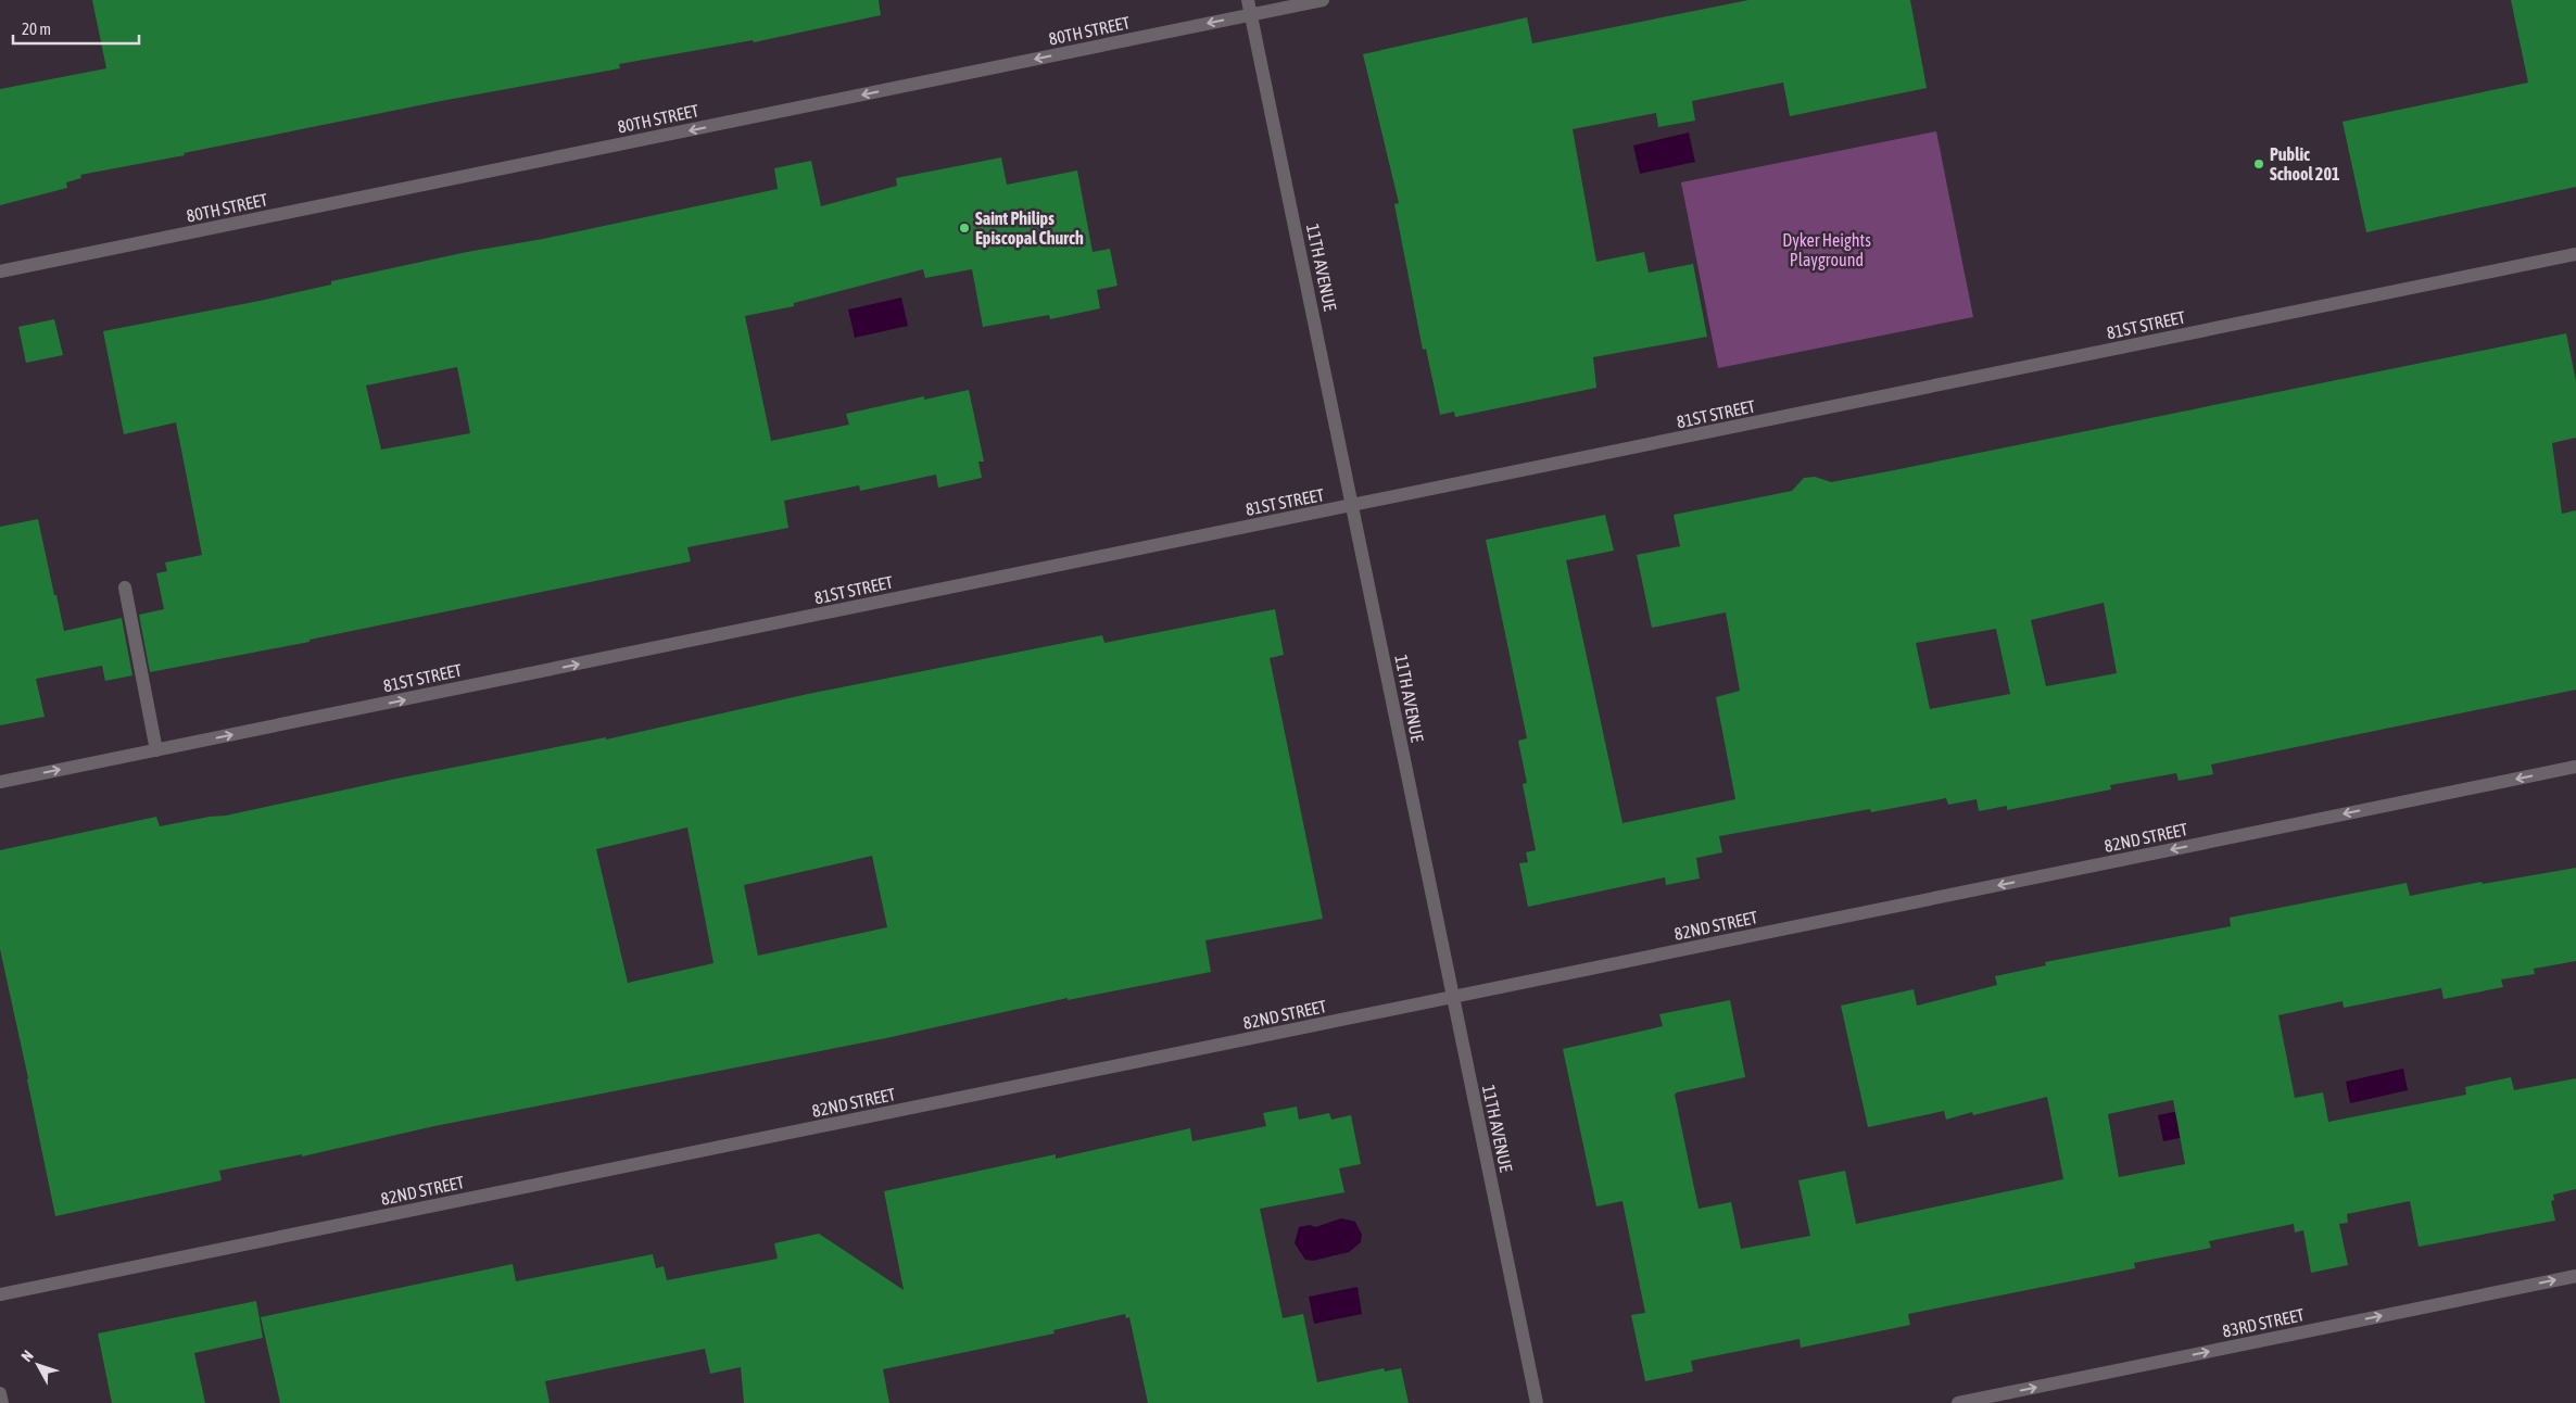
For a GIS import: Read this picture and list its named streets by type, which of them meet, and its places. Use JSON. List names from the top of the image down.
{
  "streets": {
    "street": [
      "80TH STREET",
      "11TH AVENUE",
      "81ST STREET",
      "82ND STREET",
      "83RD STREET"
    ]
  },
  "crossings": [
    ["80TH STREET", "11TH AVENUE"],
    ["11TH AVENUE", "81ST STREET"],
    ["11TH AVENUE", "82ND STREET"]
  ],
  "one_way": [
    "80TH STREET",
    "81ST STREET",
    "82ND STREET",
    "83RD STREET"
  ],
  "parks": ["Dyker Heights Playground"],
  "places": ["Public School 201", "Saint Philips Episcopal Church"],
  "scale_bar": "20 m",
  "north": "top left"
}
